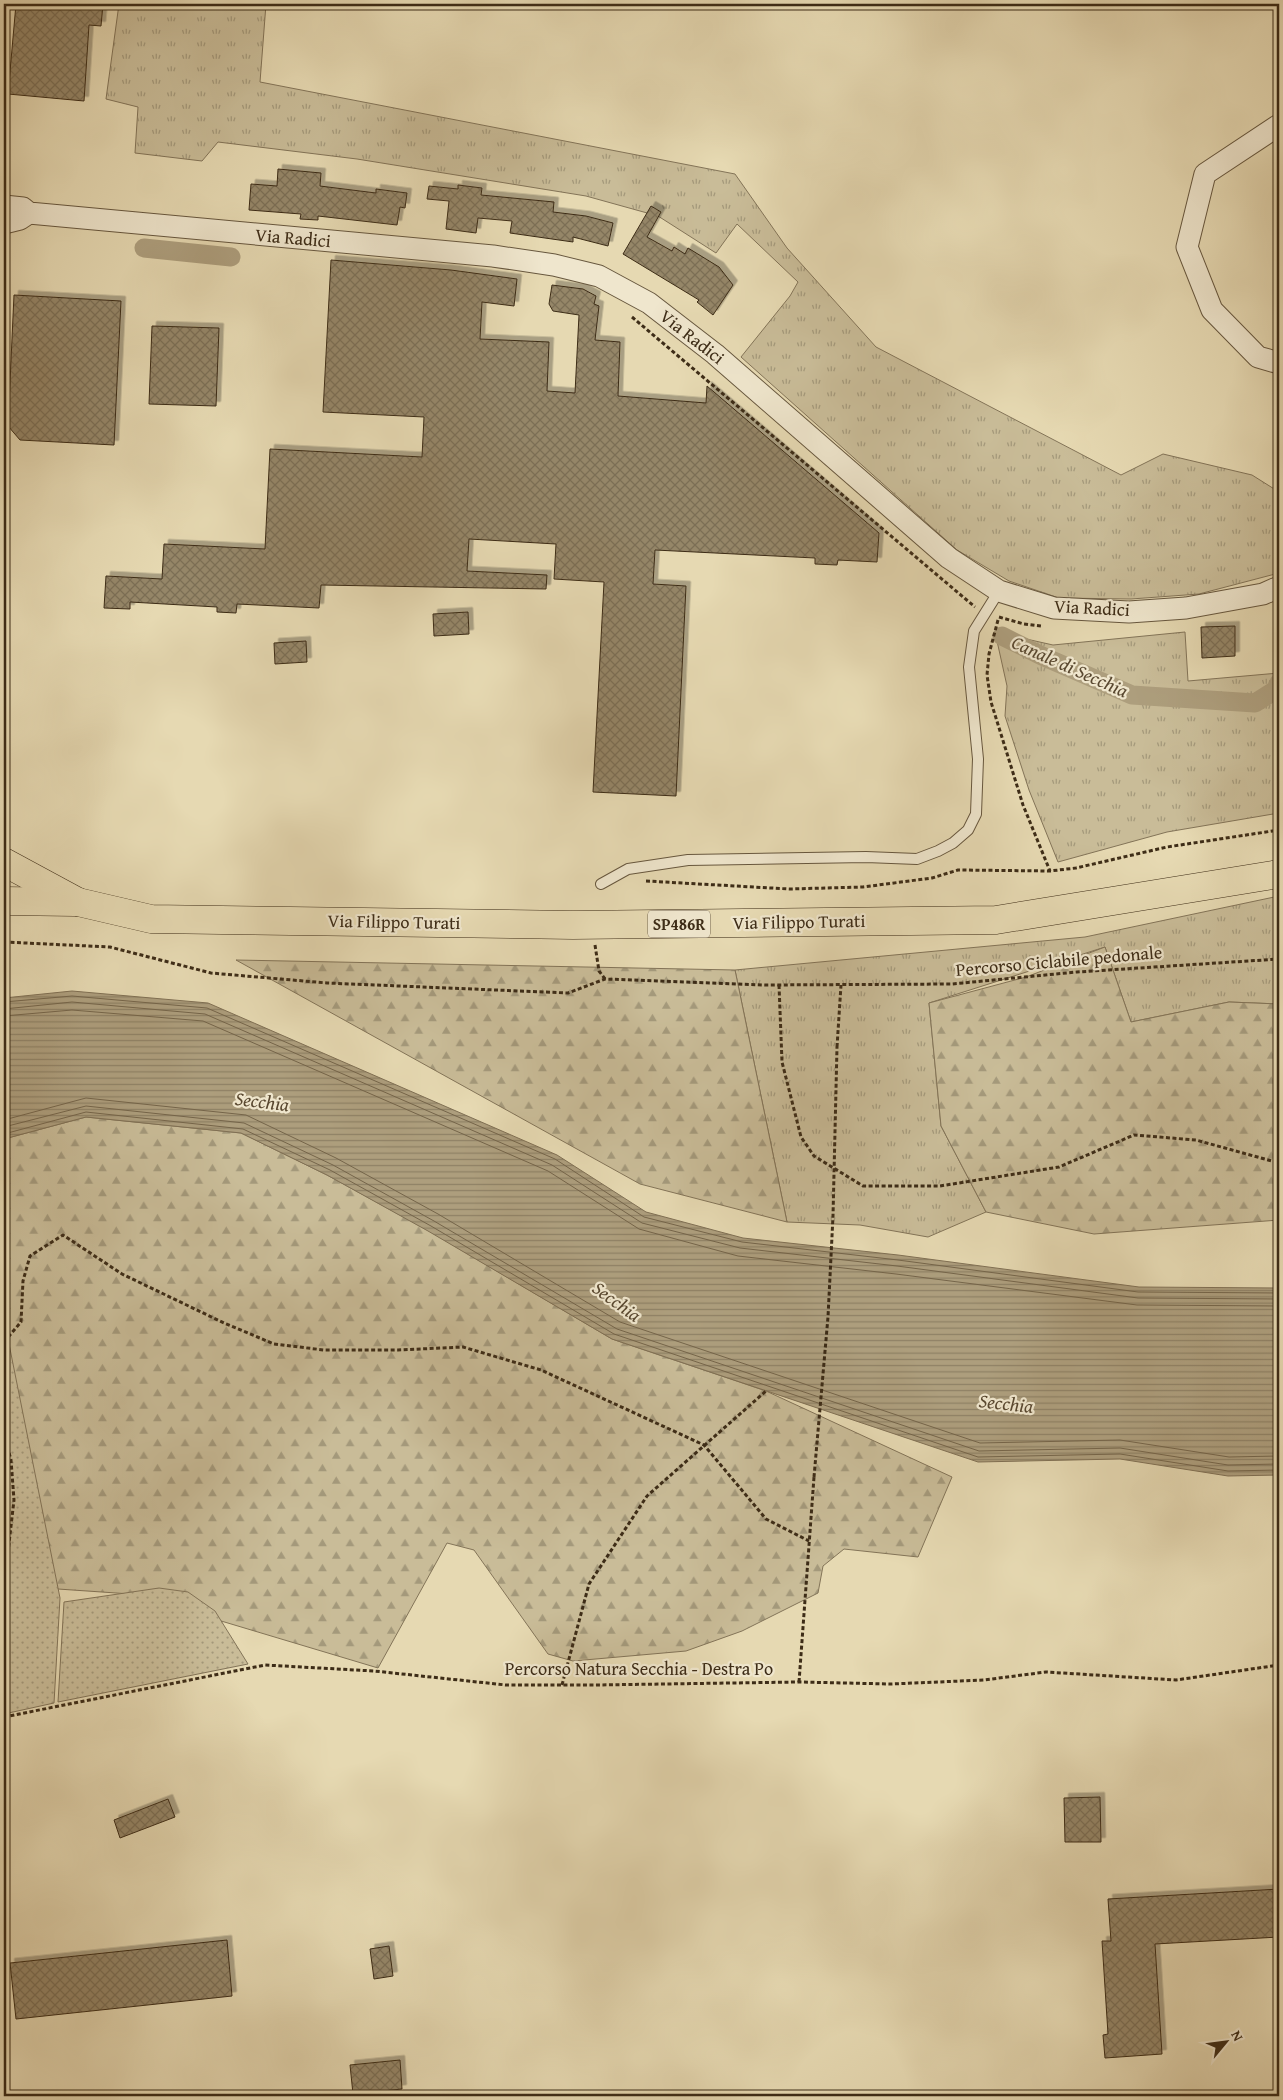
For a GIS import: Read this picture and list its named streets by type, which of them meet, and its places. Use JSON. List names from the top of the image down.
{
  "streets": {
    "main road": ["Via Filippo Turati", "SP486R"],
    "street": ["Via Radici"],
    "path": ["Percorso Ciclabile pedonale", "Percorso Natura Secchia - Destra Po"]
  },
  "crossings": [
    ["Via Filippo Turati", "SP486R"]
  ],
  "water": ["Canale di Secchia", "Secchia"],
  "north": "top right"
}
